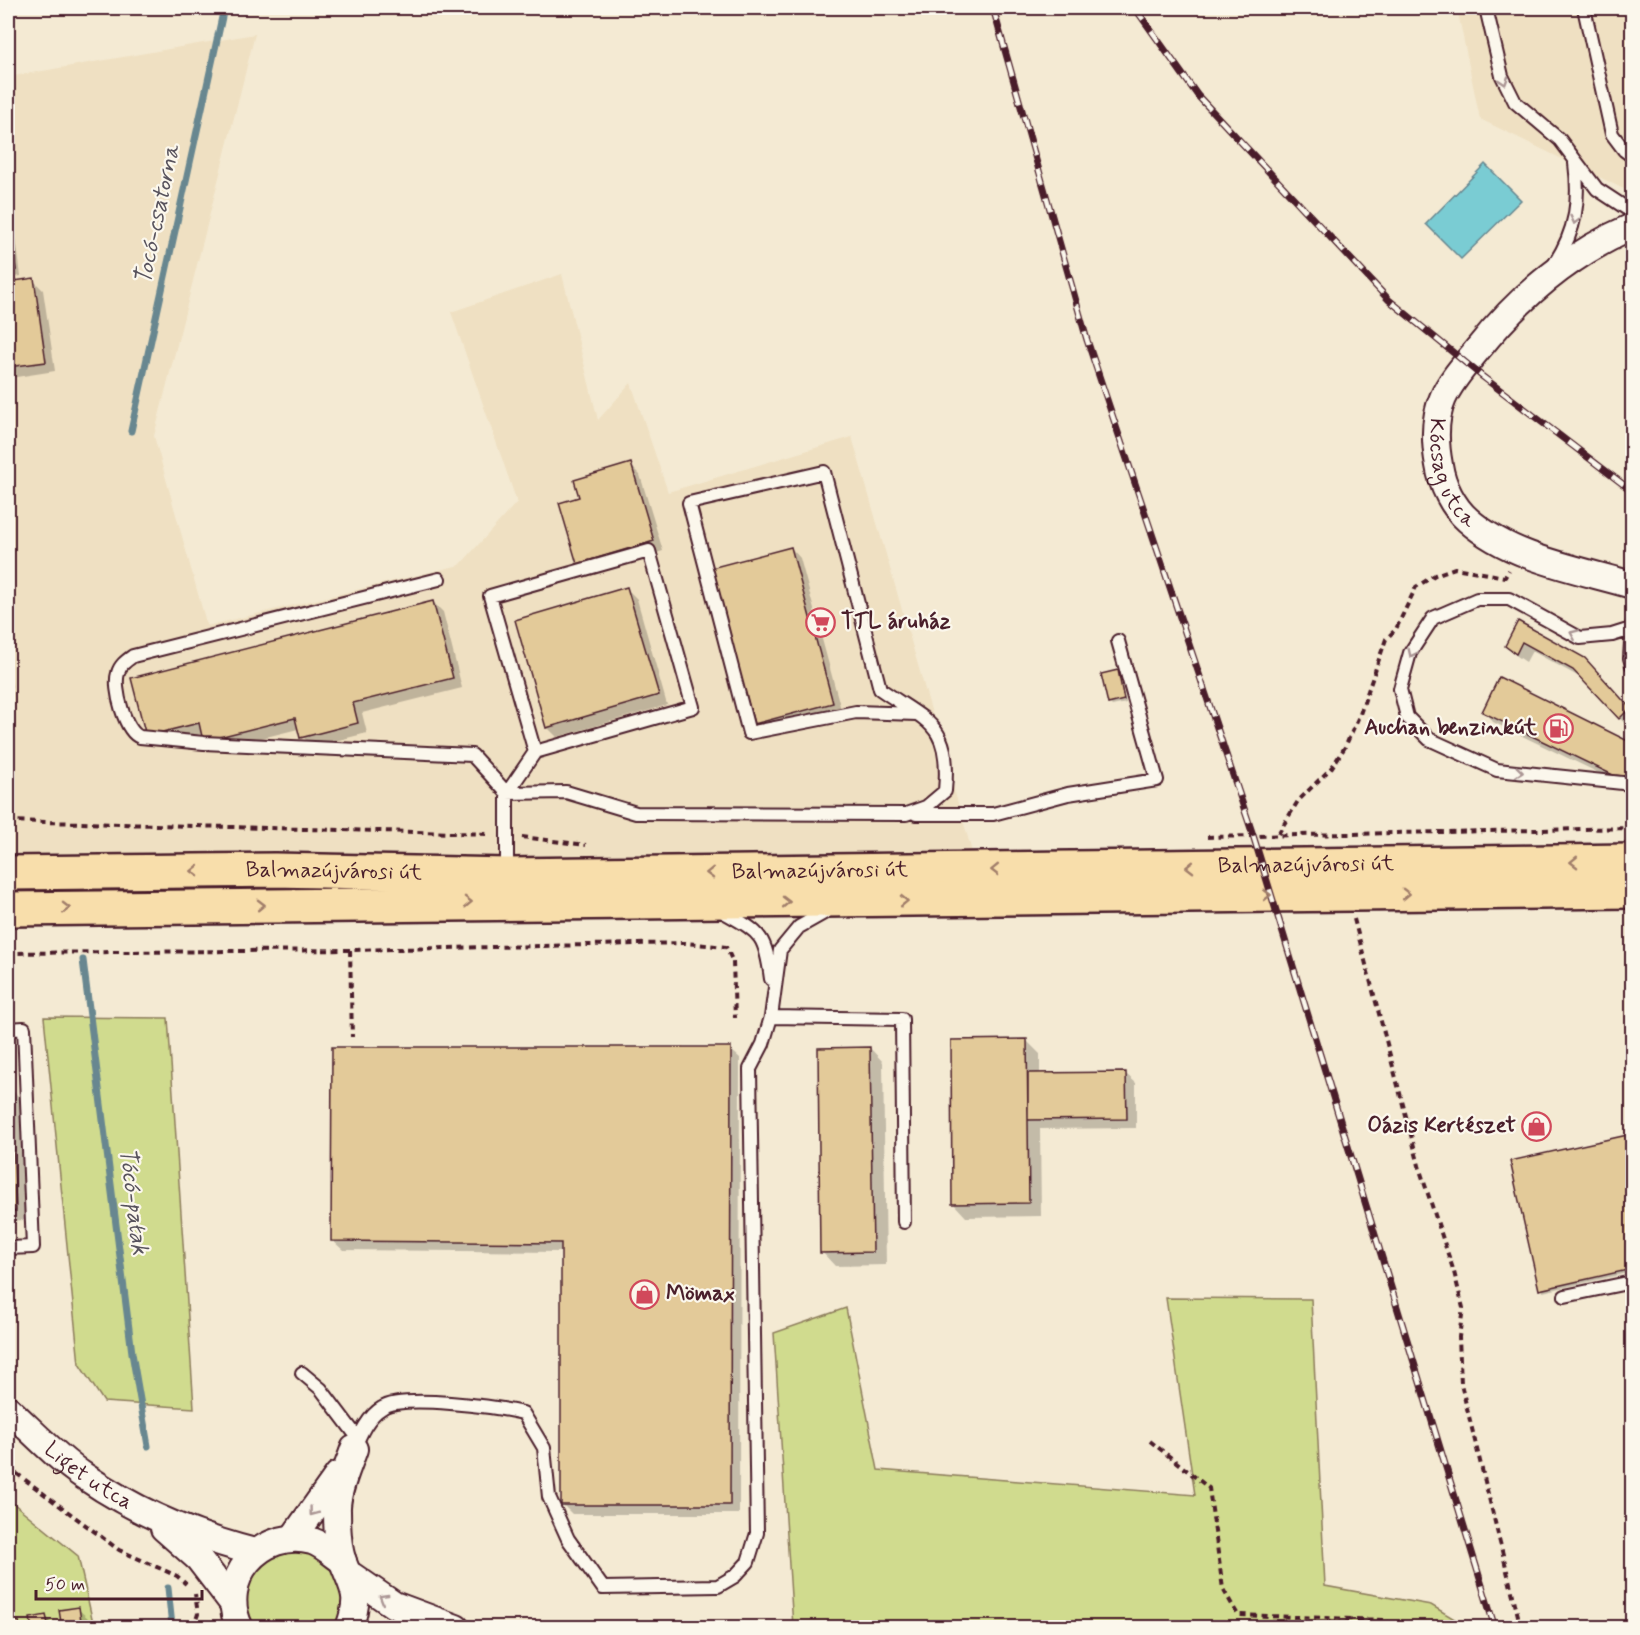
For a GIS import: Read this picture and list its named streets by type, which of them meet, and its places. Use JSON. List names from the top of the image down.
{
  "streets": {
    "main road": ["Balmazújvárosi út"],
    "street": ["Kócsag utca", "Liget utca"]
  },
  "water": ["Tocó-csatorna", "Tócó-patak"],
  "places": {
    "supermarket": ["TTL áruház"],
    "fuel station": ["Auchan benzinkút"],
    "shop": ["Oázis Kertészet", "Mömax"]
  },
  "scale_bar": "50 m"
}
